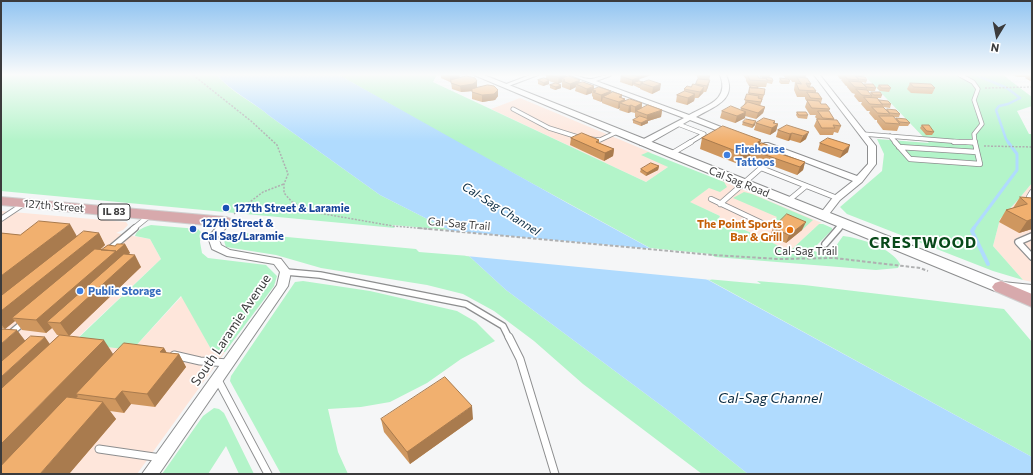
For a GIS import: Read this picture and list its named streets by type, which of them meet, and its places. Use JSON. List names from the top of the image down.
{
  "streets": {
    "main road": ["Cal Sag Road", "127th Street", "IL 83"],
    "street": ["South Laramie Avenue"],
    "path": ["Cal-Sag Trail"]
  },
  "crossings": [
    ["127th Street", "South Laramie Avenue"]
  ],
  "districts": ["CRESTWOOD"],
  "water": ["Cal-Sag Channel"],
  "places": [
    "Firehouse Tattoos",
    "127th Street & Laramie",
    "127th Street & Cal Sag/Laramie",
    "The Point Sports Bar & Grill",
    "Public Storage"
  ],
  "north": "bottom"
}
